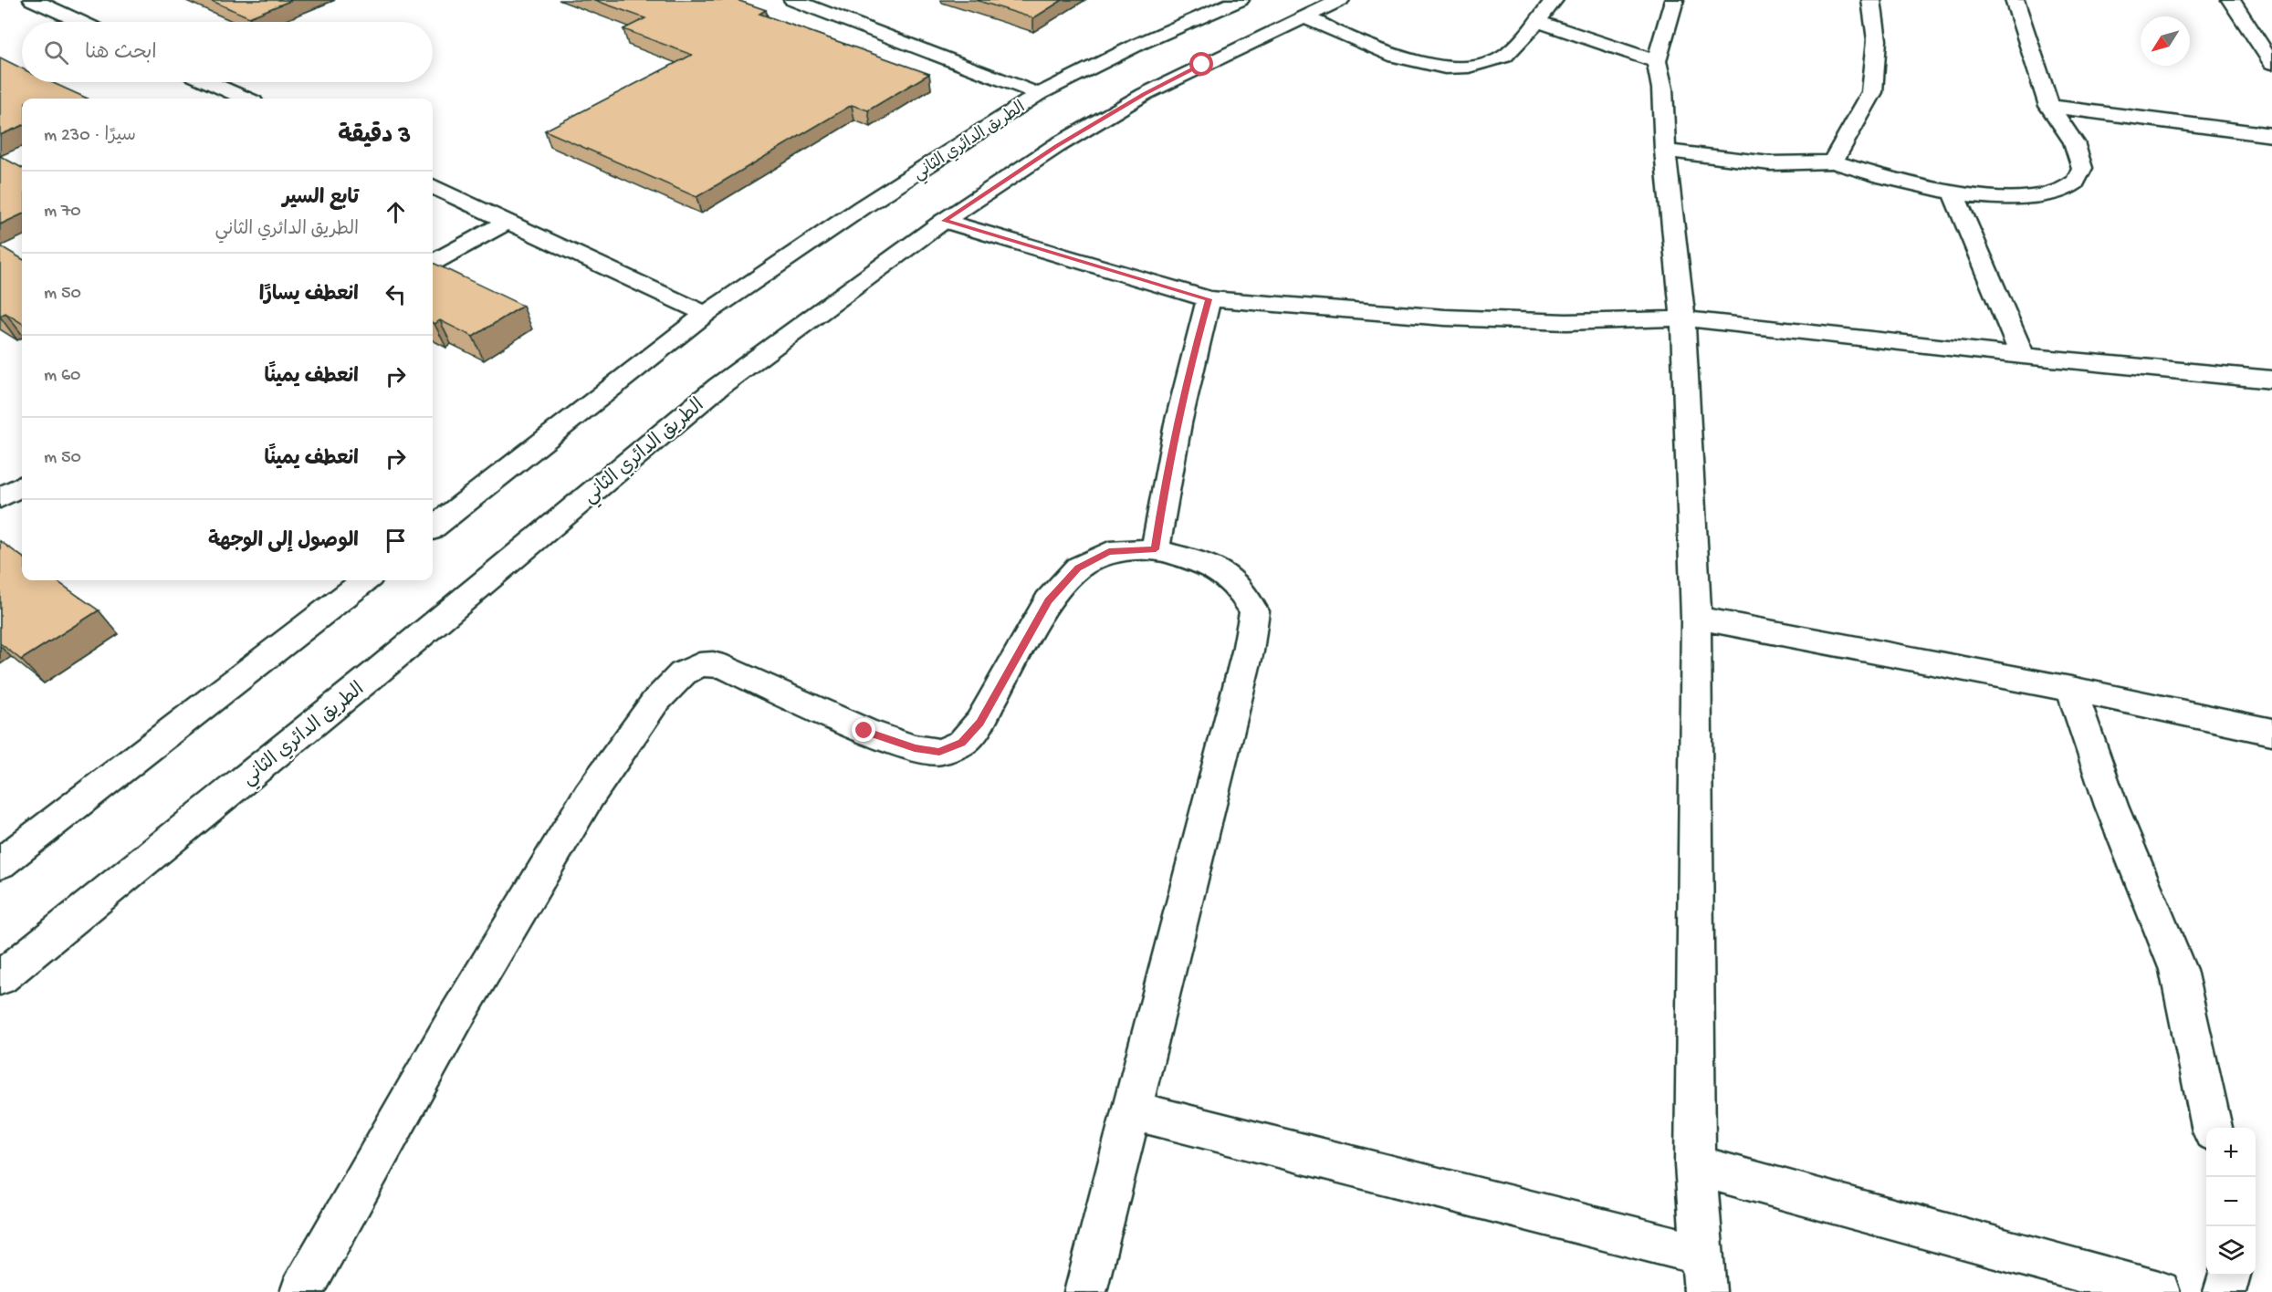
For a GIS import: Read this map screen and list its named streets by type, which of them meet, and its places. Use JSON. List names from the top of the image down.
{
  "streets": {
    "street": ["الطريق الدائري الثاني"]
  },
  "north": "bottom left",
  "page": {
    "search": "ابحث هنا",
    "heading": ["3 دقيقة", "سيرًا · 230 m"],
    "list": [
      ["تابع السير", "الطريق الدائري الثاني", "70 m"],
      ["انعطف يسارًا", "50 m"],
      ["انعطف يمينًا", "60 m"],
      ["انعطف يمينًا", "50 m"],
      "الوصول إلى الوجهة"
    ],
    "map_buttons": ["+", "−"]
  }
}
